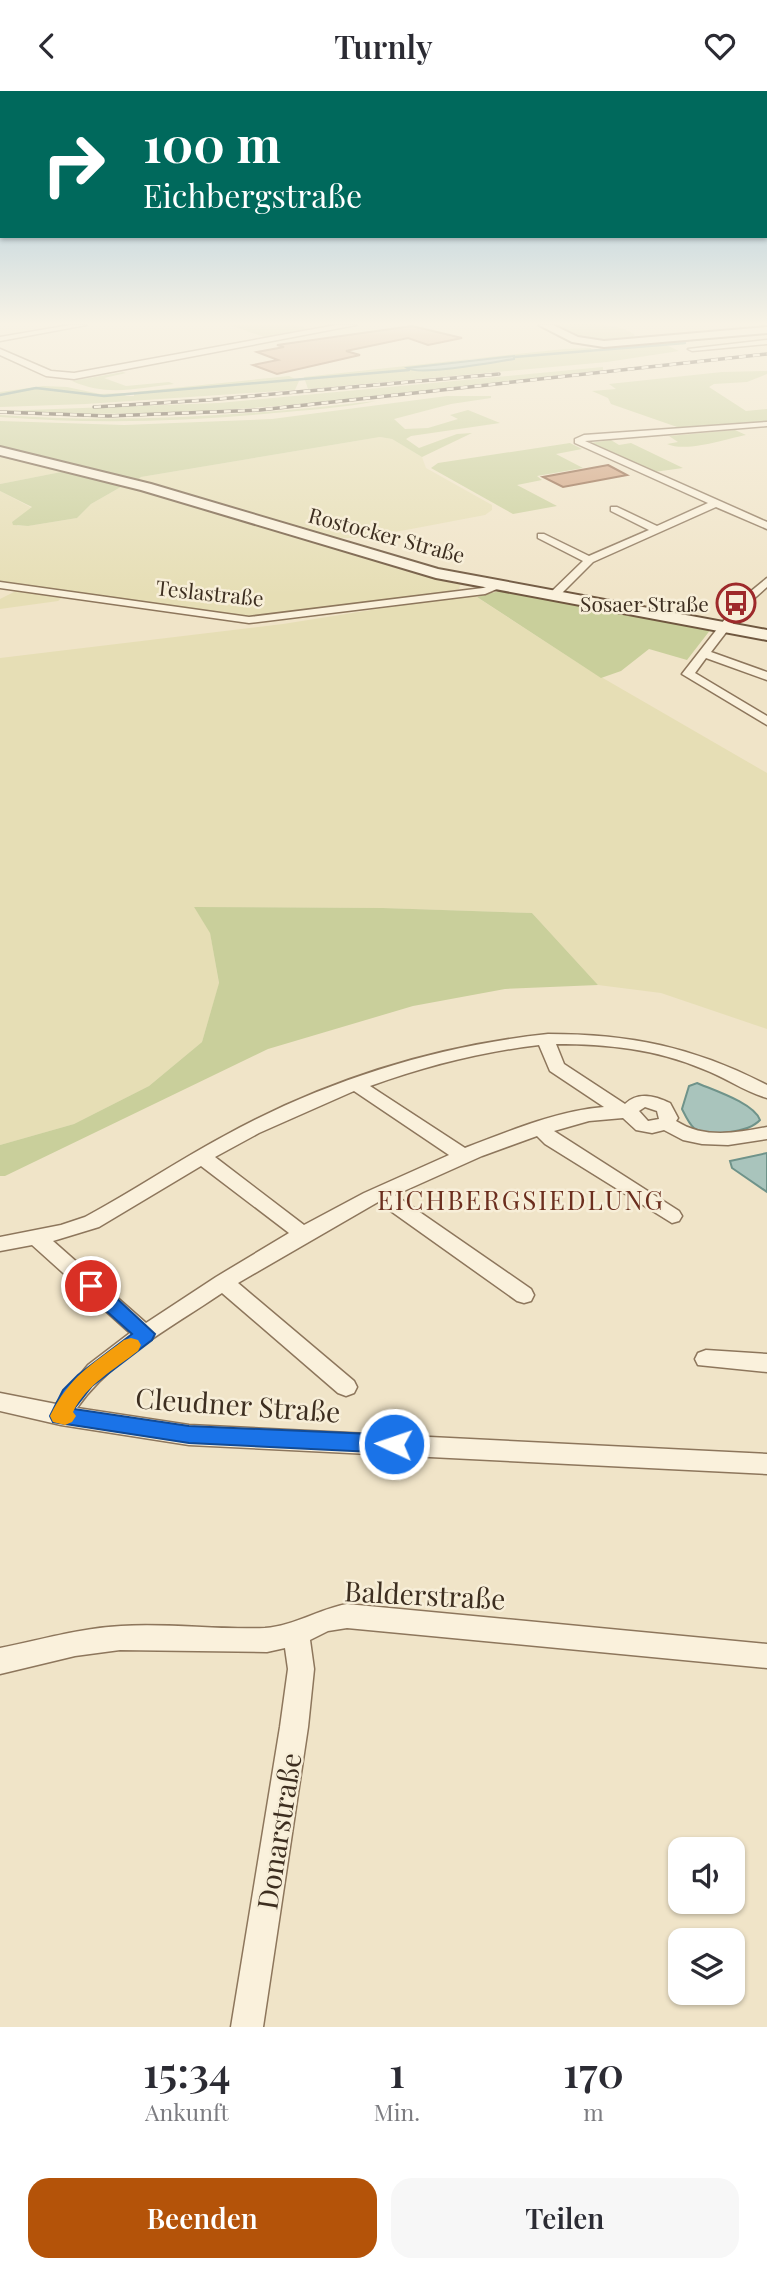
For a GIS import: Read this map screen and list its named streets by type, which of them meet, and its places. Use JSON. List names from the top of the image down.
{
  "streets": {
    "main road": ["Rostocker Straße"],
    "street": [
      "Teslastraße",
      "Cleudner Straße",
      "Balderstraße",
      "Donarstraße"
    ]
  },
  "crossings": [
    ["Rostocker Straße", "Teslastraße"],
    ["Balderstraße", "Donarstraße"]
  ],
  "districts": ["EICHBERGSIEDLUNG"],
  "places": {
    "bus stop": ["Sosaer Straße"]
  },
  "page": {
    "header": "Turnly",
    "turn": ["100 m", "Eichbergstraße"],
    "eta": [
      "15:34",
      "Ankunft",
      "1",
      "Min.",
      "170",
      "m"
    ],
    "buttons": ["Beenden", "Teilen"]
  }
}
